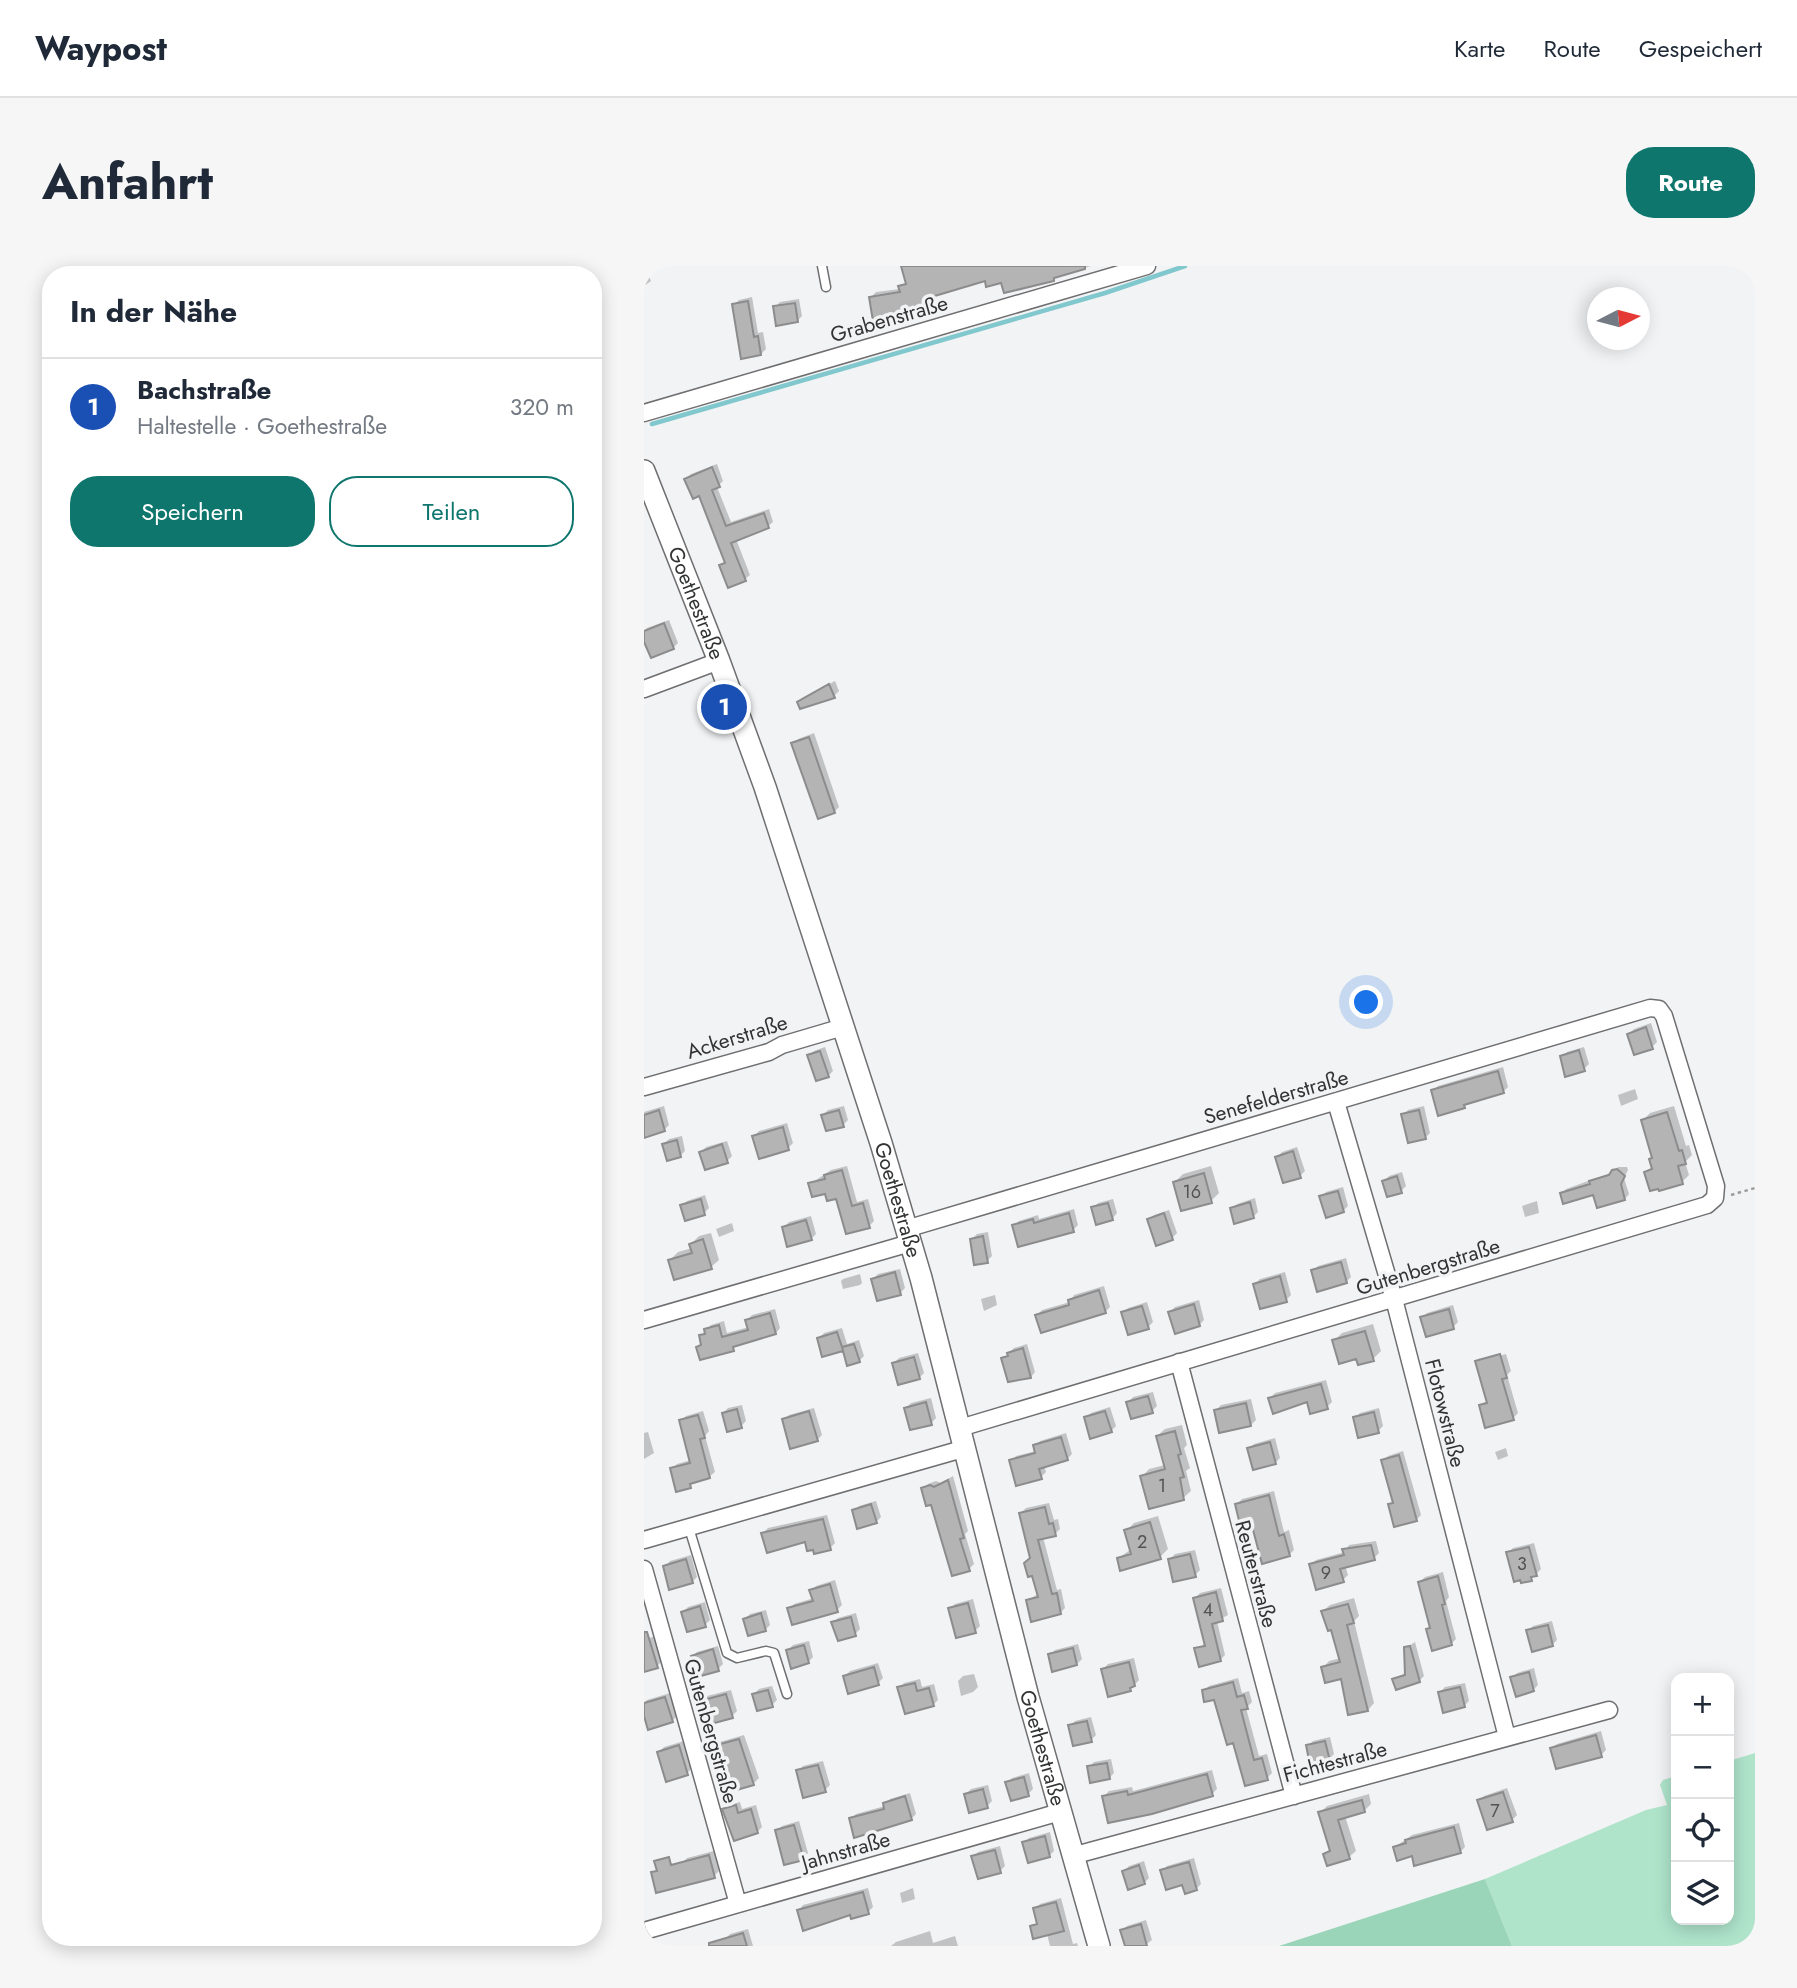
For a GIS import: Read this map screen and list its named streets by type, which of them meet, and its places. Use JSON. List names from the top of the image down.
{
  "streets": {
    "street": [
      "Grabenstraße",
      "Goethestraße",
      "Ackerstraße",
      "Senefelderstraße",
      "Gutenbergstraße",
      "Flotowstraße",
      "Reuterstraße",
      "Fichtestraße",
      "Jahnstraße"
    ]
  },
  "crossings": [
    ["Goethestraße", "Ackerstraße"],
    ["Goethestraße", "Senefelderstraße"],
    ["Goethestraße", "Gutenbergstraße"],
    ["Goethestraße", "Fichtestraße"],
    ["Goethestraße", "Jahnstraße"],
    ["Senefelderstraße", "Gutenbergstraße"],
    ["Senefelderstraße", "Flotowstraße"],
    ["Gutenbergstraße", "Flotowstraße"],
    ["Gutenbergstraße", "Reuterstraße"],
    ["Gutenbergstraße", "Jahnstraße"],
    ["Flotowstraße", "Fichtestraße"],
    ["Reuterstraße", "Fichtestraße"]
  ],
  "house_numbers": [
    "16",
    "1",
    "2",
    "3",
    "9",
    "4",
    "7"
  ],
  "north": "right",
  "page": {
    "header": "Waypost",
    "nav": ["Karte", "Route", "Gespeichert"],
    "title": "Anfahrt",
    "buttons": [
      "Route",
      ["Speichern", "Teilen"]
    ],
    "heading": "In der Nähe",
    "list": [
      {
        "mark": "1",
        "name": "Bachstraße",
        "note": "Haltestelle · Goethestraße",
        "value": "320 m"
      }
    ],
    "pins": "1",
    "map_buttons": ["+", "−"]
  }
}
